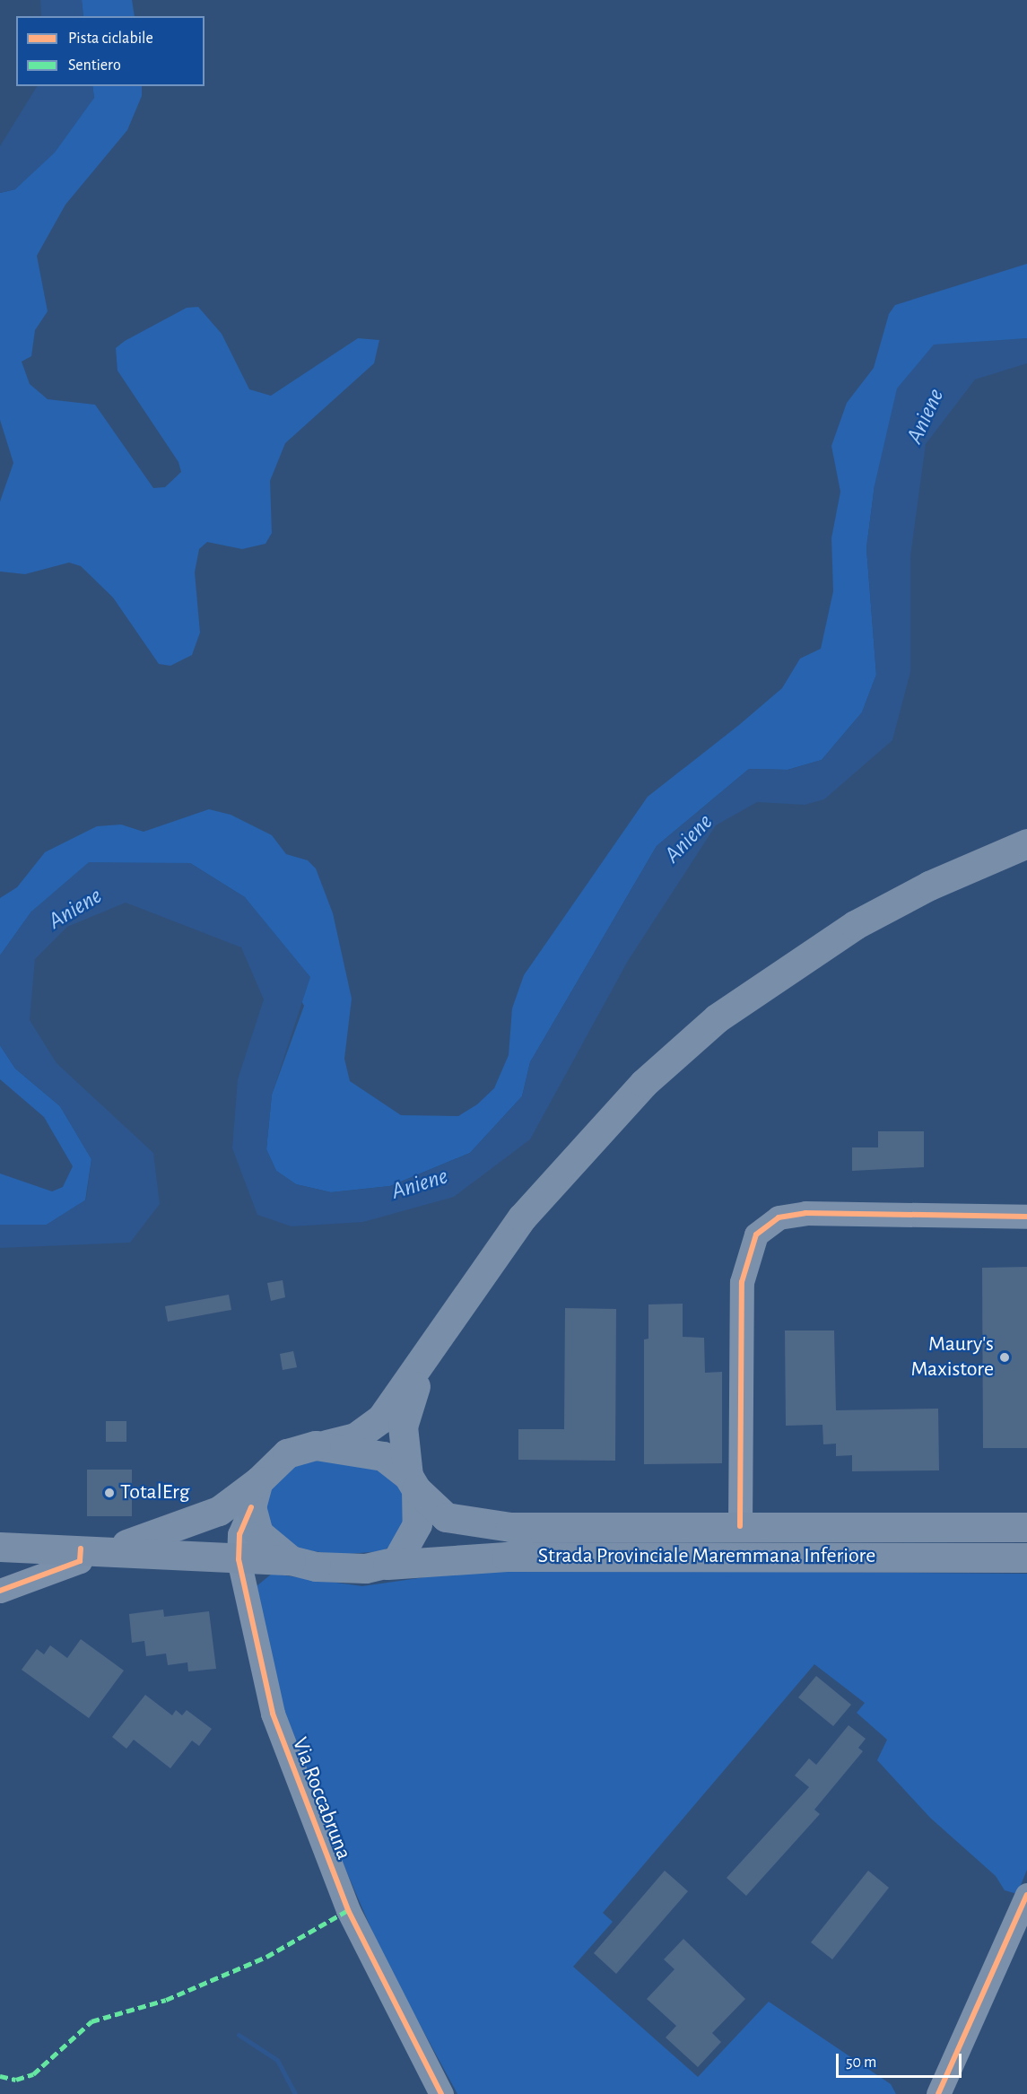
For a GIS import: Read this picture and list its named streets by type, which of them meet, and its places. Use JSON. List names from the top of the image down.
{
  "streets": {
    "main road": ["Strada Provinciale Maremmana Inferiore"],
    "street": ["Via Roccabruna"]
  },
  "crossings": [
    ["Strada Provinciale Maremmana Inferiore", "Via Roccabruna"]
  ],
  "water": ["Aniene"],
  "places": ["Maury's Maxistore", "TotalErg"],
  "legend": ["Pista ciclabile", "Sentiero"],
  "scale_bar": "50 m"
}
